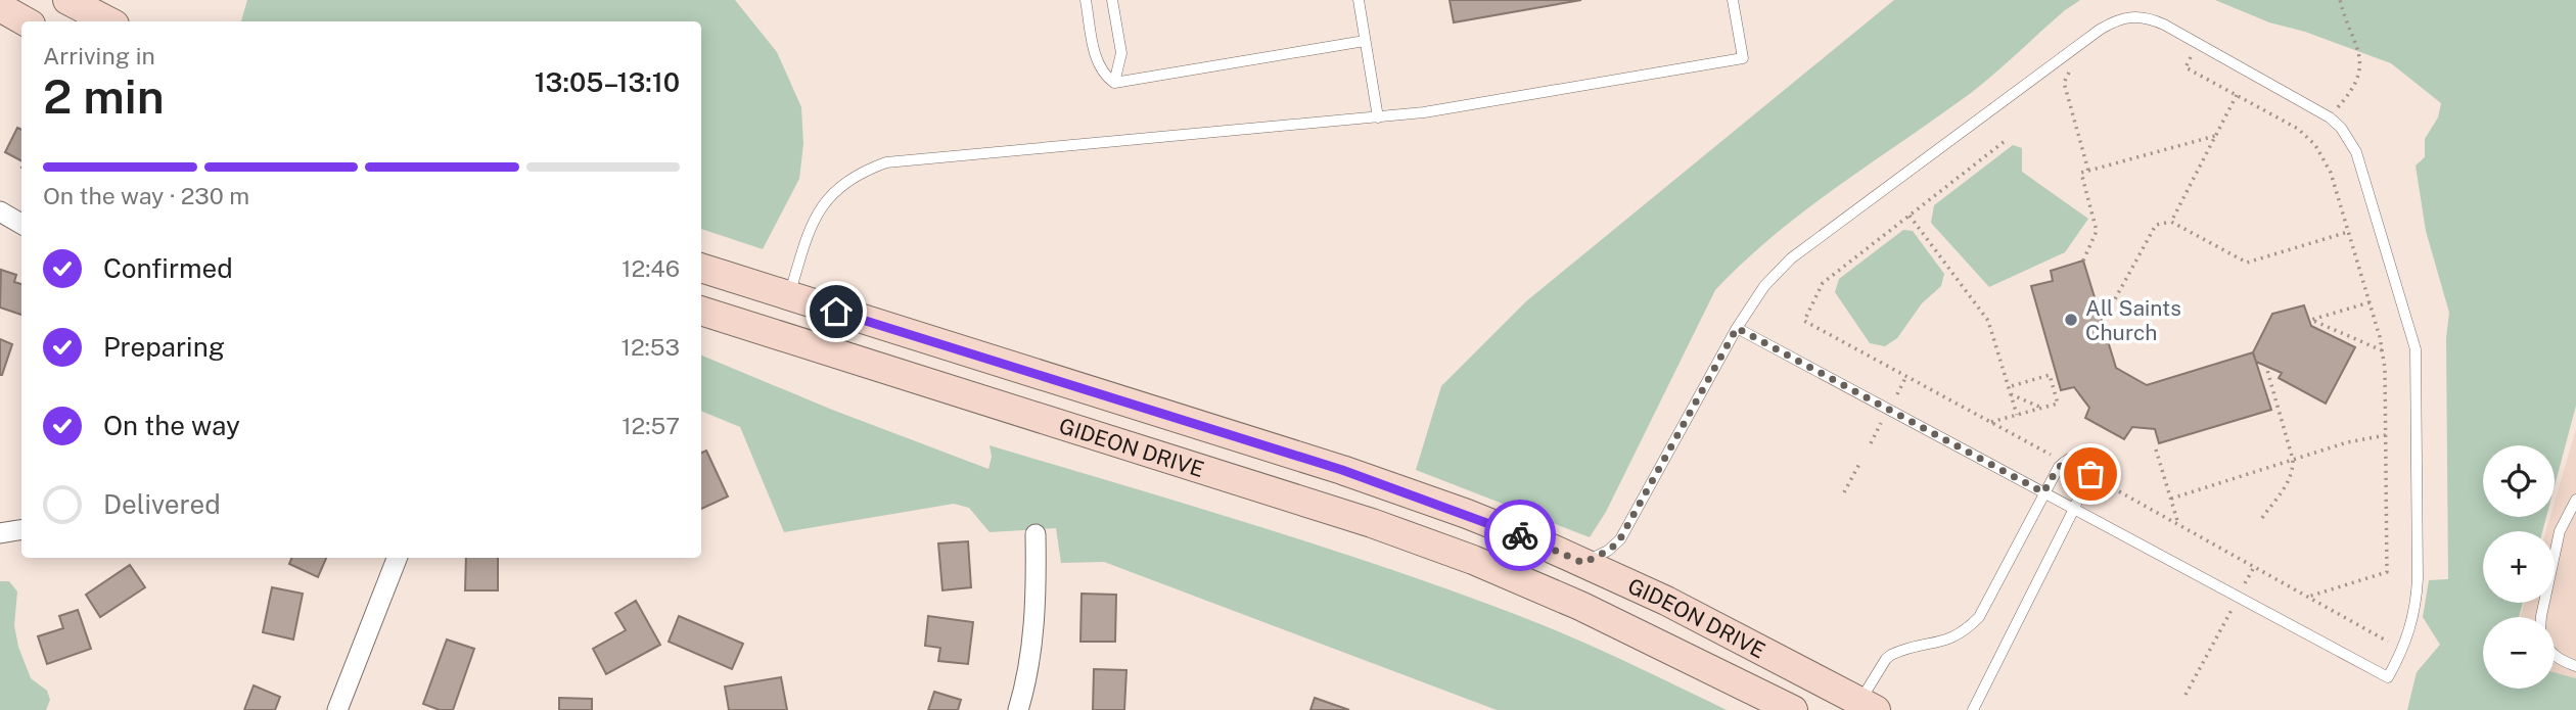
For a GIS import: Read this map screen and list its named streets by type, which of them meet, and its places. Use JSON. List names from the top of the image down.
{
  "streets": {
    "main road": ["GIDEON DRIVE"]
  },
  "places": ["All Saints Church"],
  "page": {
    "heading": ["2 min", "Arriving in", "13:05–13:10"],
    "bar": "On the way · 230 m",
    "list": [
      ["Confirmed", "12:46"],
      ["Preparing", "12:53"],
      ["On the way", "12:57"],
      "Delivered"
    ],
    "map_buttons": ["+", "−"]
  }
}
